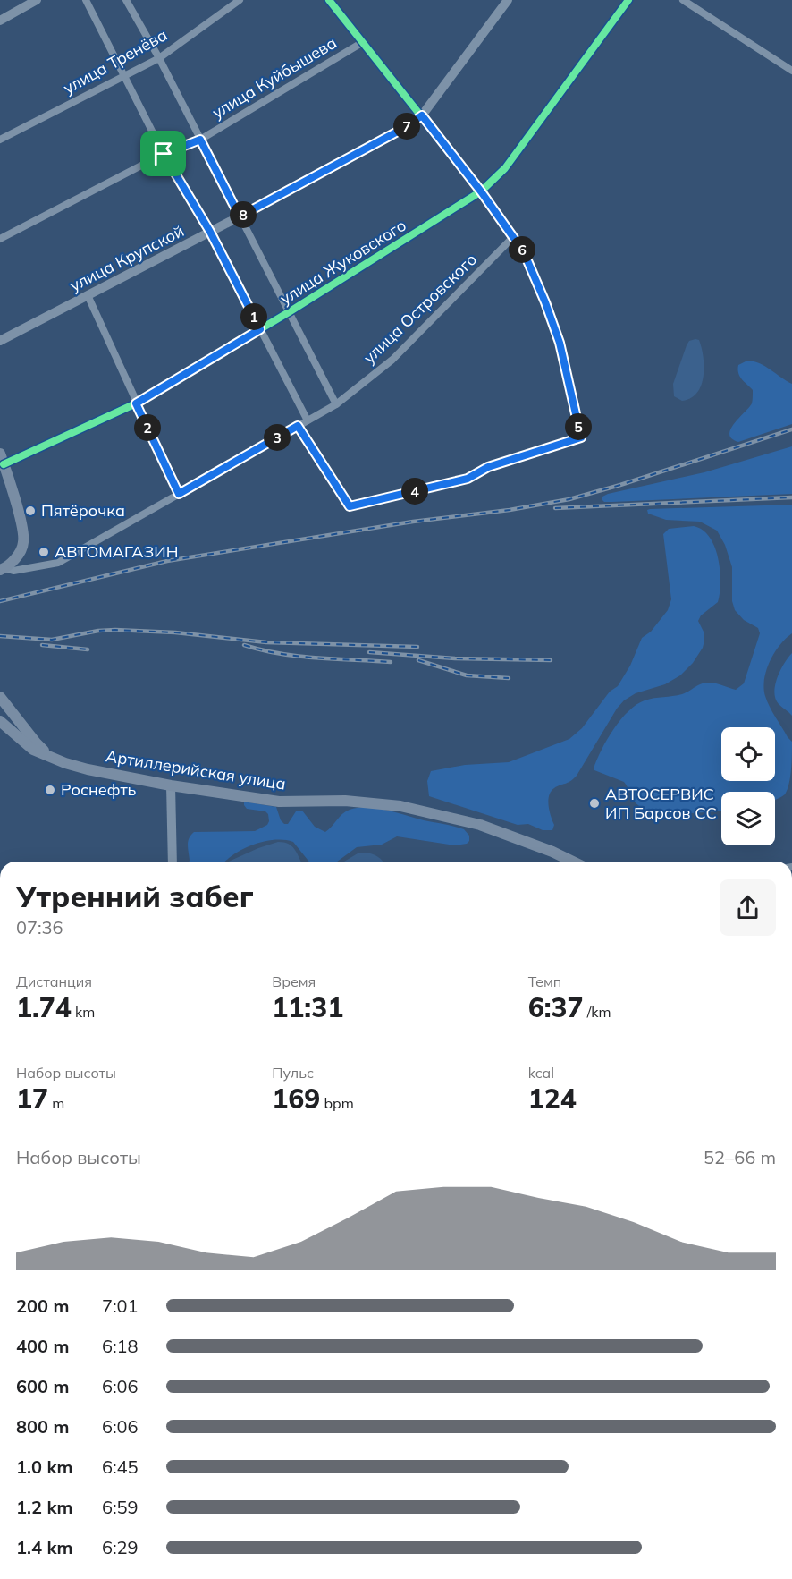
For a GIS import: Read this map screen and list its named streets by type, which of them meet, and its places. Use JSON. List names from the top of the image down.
{
  "streets": {
    "main road": ["Артиллерийская улица"],
    "street": [
      "улица Тренёва",
      "улица Куйбышева",
      "улица Крупской",
      "улица Жуковского",
      "улица Островского"
    ]
  },
  "places": [
    "Пятёрочка",
    "АВТОМАГАЗИН",
    "Роснефть",
    "АВТОСЕРВИС ИП Барсов СС"
  ],
  "page": {
    "pins": [
      "7",
      "8",
      "6",
      "1",
      "5",
      "2",
      "3",
      "4"
    ],
    "heading": ["Утренний забег", "07:36"],
    "stats": [
      ["Дистанция", "1.74 km"],
      ["Время", "11:31"],
      ["Темп", "6:37 /km"],
      ["Набор высоты", "17 m"],
      ["Пульс", "169 bpm"],
      ["kcal", "124"]
    ],
    "chart": ["Набор высоты", "52–66 m"],
    "list": [
      {
        "name": "200 m",
        "note": "7:01"
      },
      {
        "name": "400 m",
        "note": "6:18"
      },
      {
        "name": "600 m",
        "note": "6:06"
      },
      {
        "name": "800 m",
        "note": "6:06"
      },
      {
        "name": "1.0 km",
        "note": "6:45"
      },
      {
        "name": "1.2 km",
        "note": "6:59"
      },
      {
        "name": "1.4 km",
        "note": "6:29"
      }
    ]
  }
}
